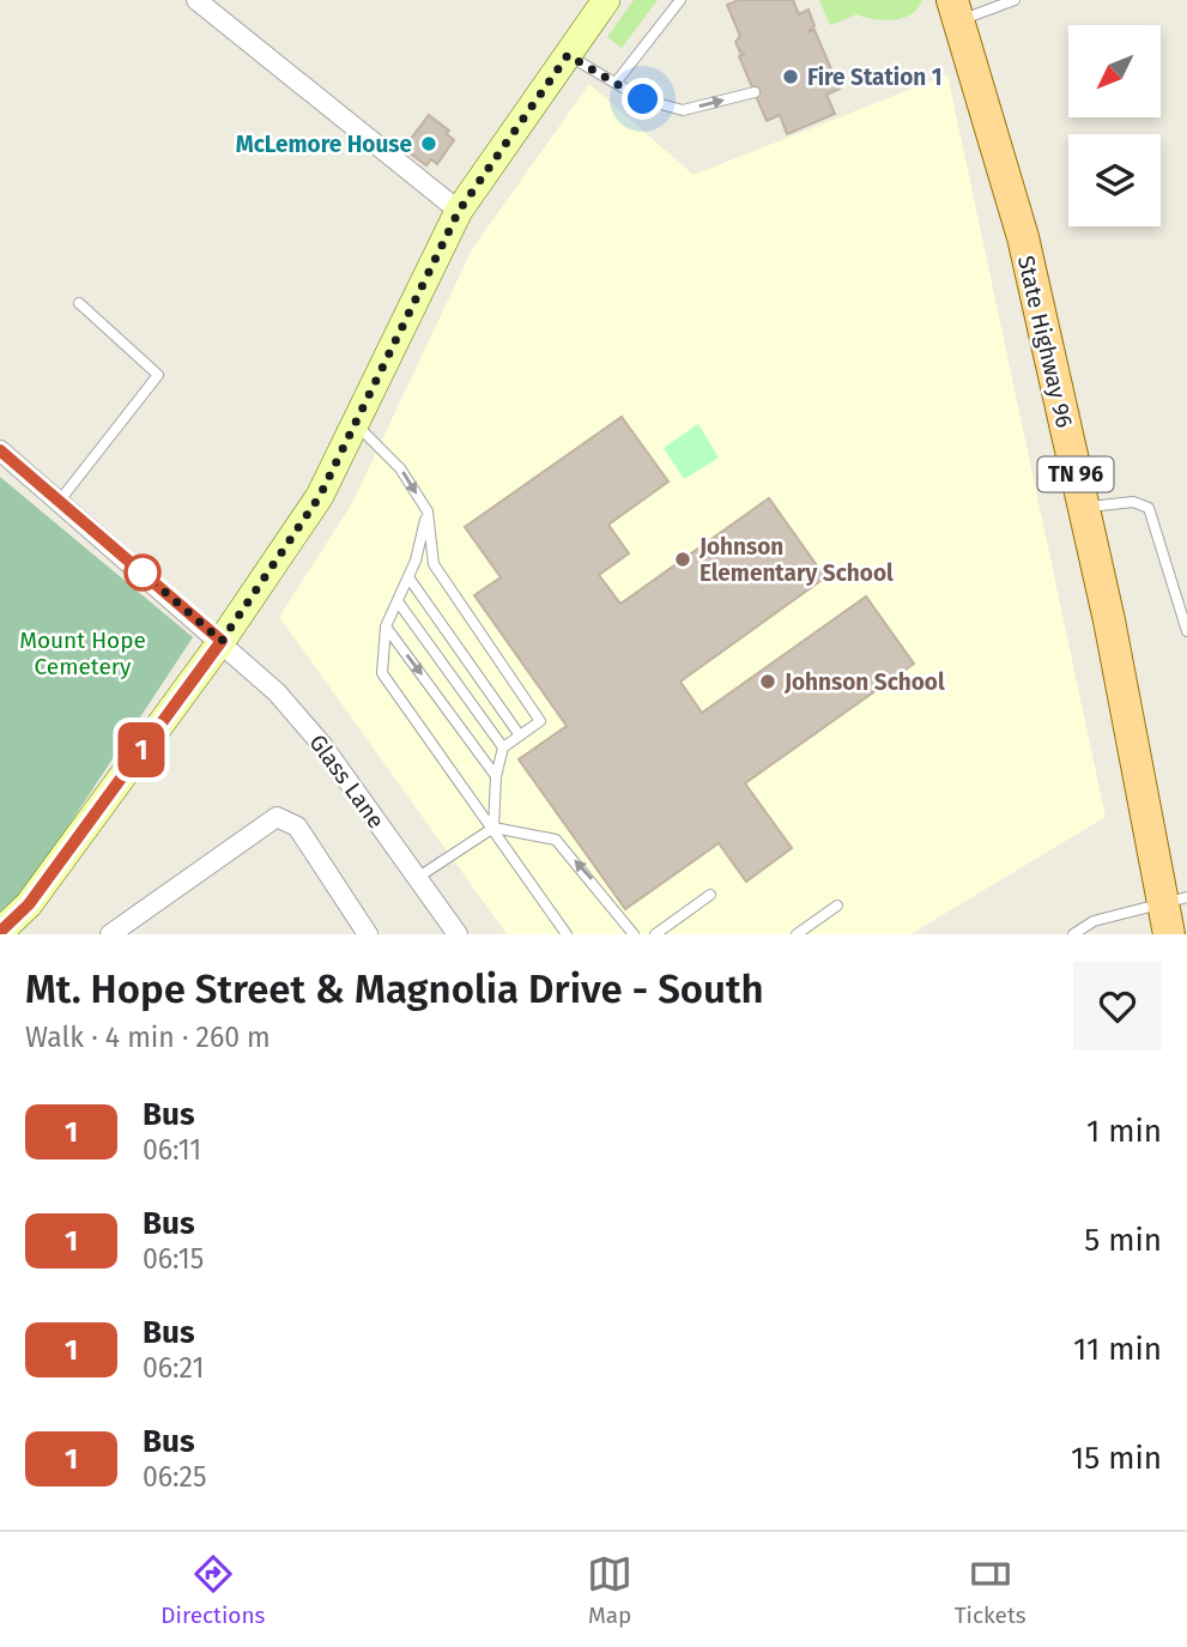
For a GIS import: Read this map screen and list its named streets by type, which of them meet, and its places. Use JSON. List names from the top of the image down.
{
  "streets": {
    "main road": ["State Highway 96", "TN 96"],
    "street": ["Glass Lane"]
  },
  "parks": ["Mount Hope Cemetery"],
  "places": [
    "Fire Station 1",
    "McLemore House",
    "Johnson Elementary School",
    "Johnson School"
  ],
  "lines": ["bus line 1"],
  "north": "bottom left",
  "page": {
    "on_map": "1",
    "heading": ["Mt. Hope Street & Magnolia Drive - South", "Walk · 4 min · 260 m"],
    "list": [
      {
        "mark": "1",
        "name": "Bus",
        "note": "06:11",
        "value": "1 min"
      },
      {
        "mark": "1",
        "name": "Bus",
        "note": "06:15",
        "value": "5 min"
      },
      {
        "mark": "1",
        "name": "Bus",
        "note": "06:21",
        "value": "11 min"
      },
      {
        "mark": "1",
        "name": "Bus",
        "note": "06:25",
        "value": "15 min"
      }
    ],
    "tabs": ["Directions", "Map", "Tickets"]
  }
}
